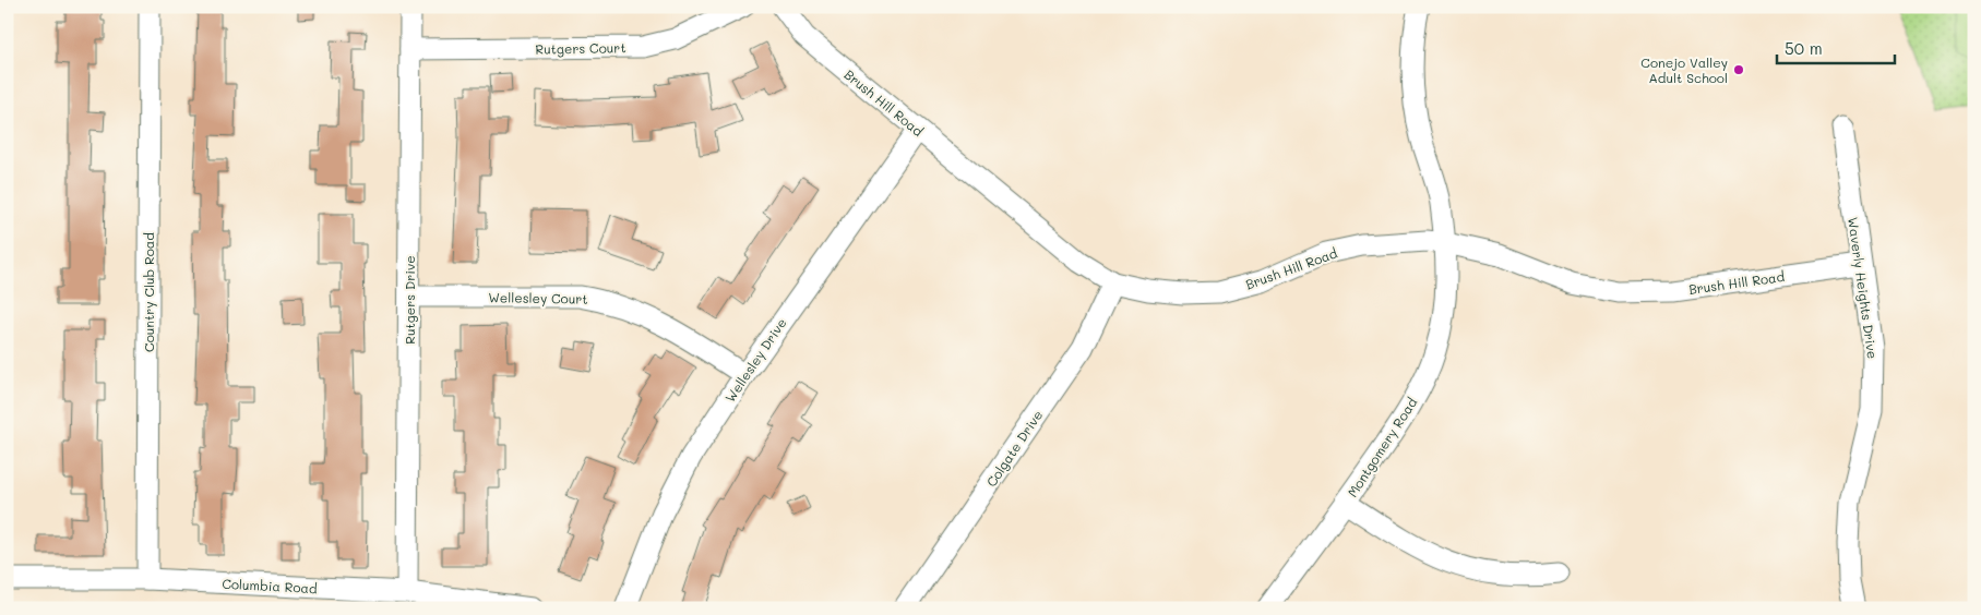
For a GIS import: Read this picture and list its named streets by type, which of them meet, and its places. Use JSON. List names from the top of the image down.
{
  "streets": {
    "street": [
      "Rutgers Court",
      "Brush Hill Road",
      "Waverly Heights Drive",
      "Country Club Road",
      "Wellesley Court",
      "Rutgers Drive",
      "Wellesley Drive",
      "Montgomery Road",
      "Colgate Drive",
      "Columbia Road"
    ]
  },
  "crossings": [
    ["Rutgers Court", "Rutgers Drive"],
    ["Brush Hill Road", "Waverly Heights Drive"],
    ["Brush Hill Road", "Wellesley Drive"],
    ["Brush Hill Road", "Montgomery Road"],
    ["Brush Hill Road", "Colgate Drive"],
    ["Country Club Road", "Columbia Road"],
    ["Wellesley Court", "Rutgers Drive"],
    ["Wellesley Court", "Wellesley Drive"],
    ["Rutgers Drive", "Columbia Road"]
  ],
  "places": ["Conejo Valley Adult School"],
  "scale_bar": "50 m"
}
